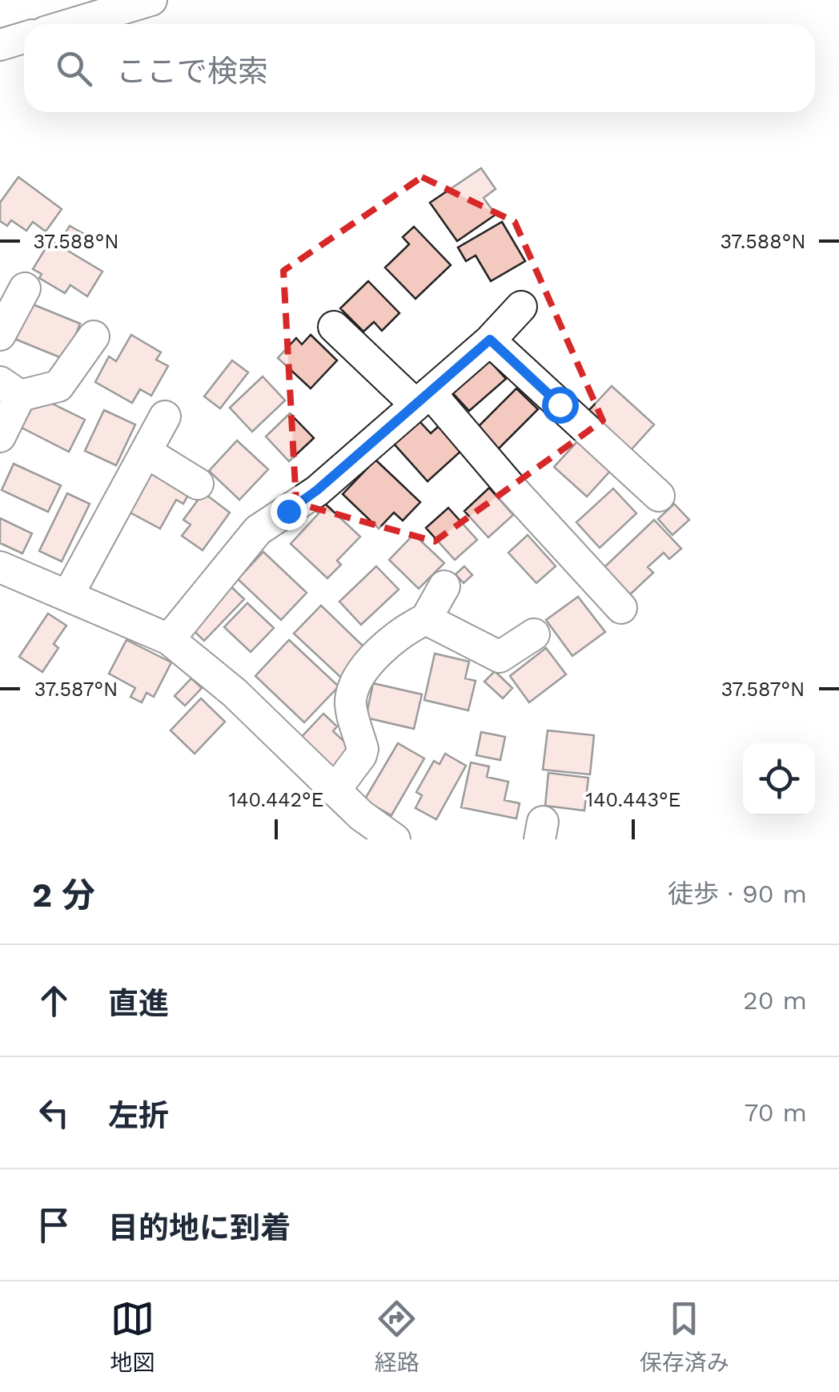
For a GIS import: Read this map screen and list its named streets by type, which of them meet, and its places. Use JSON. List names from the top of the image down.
{
  "page": {
    "search": "ここで検索",
    "heading": ["2 分", "徒歩 · 90 m"],
    "list": [
      ["直進", "20 m"],
      ["左折", "70 m"],
      "目的地に到着"
    ],
    "nav": ["地図", "経路", "保存済み"]
  },
  "coordinates": [
    "37.588°N",
    "37.587°N",
    "140.442°E",
    "140.443°E"
  ]
}
